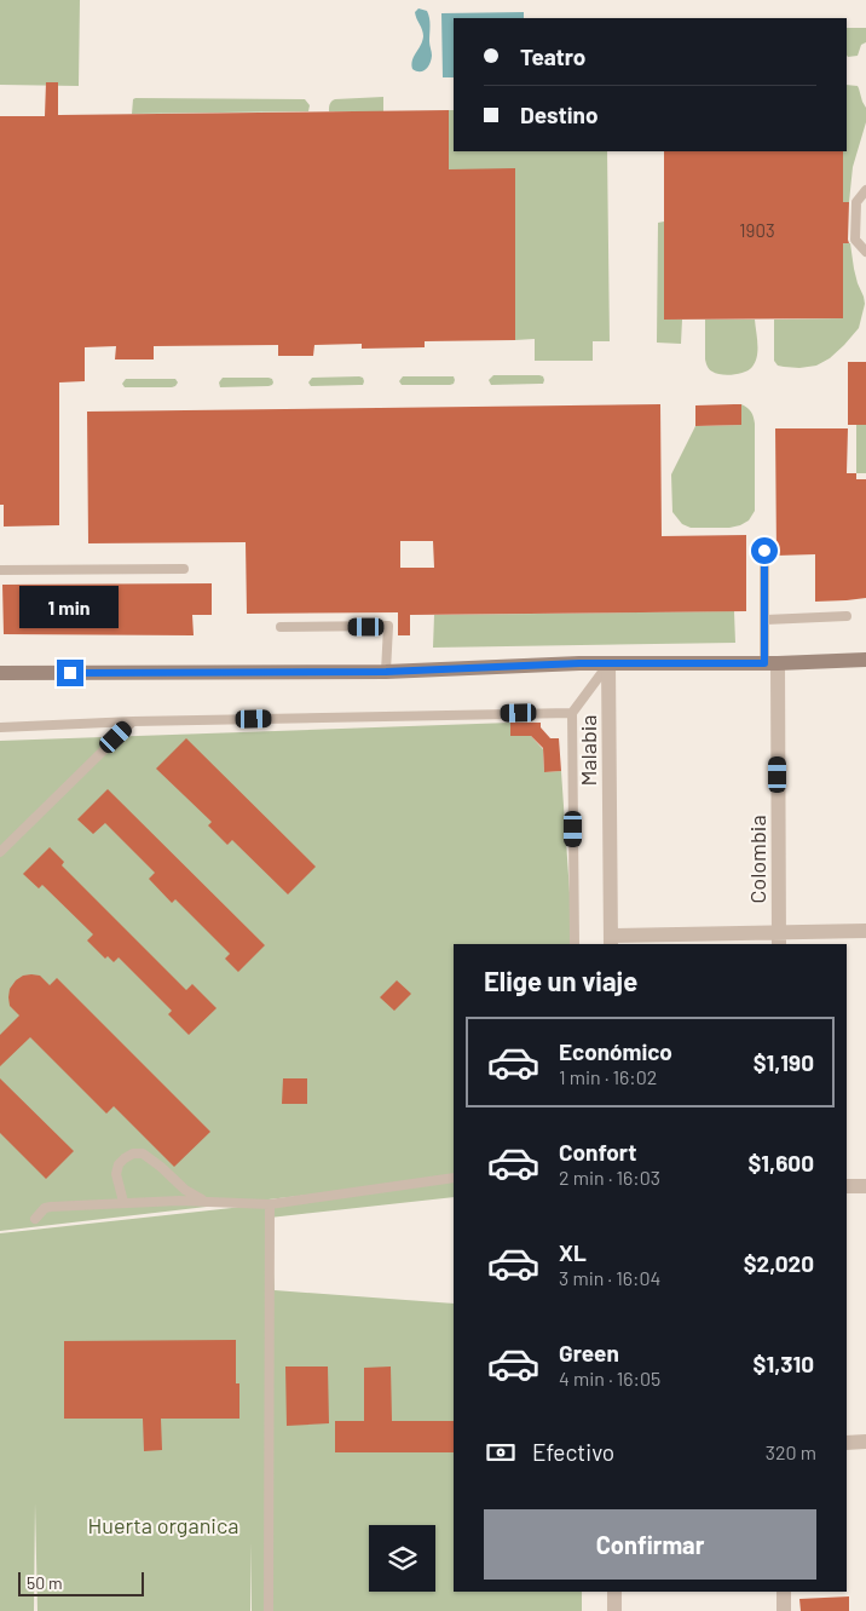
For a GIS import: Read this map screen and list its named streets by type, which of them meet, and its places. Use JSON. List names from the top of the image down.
{
  "streets": {
    "street": ["Malabia", "Colombia"]
  },
  "parks": ["Huerta organica"],
  "house_numbers": ["1903"],
  "scale_bar": "50 m",
  "page": {
    "banner": ["Teatro", "Destino"],
    "bubble": "1 min",
    "heading": "Elige un viaje",
    "list": [
      {
        "name": "Económico",
        "note": "1 min · 16:02",
        "value": "$1,190"
      },
      {
        "name": "Confort",
        "note": "2 min · 16:03",
        "value": "$1,600"
      },
      {
        "name": "XL",
        "note": "3 min · 16:04",
        "value": "$2,020"
      },
      {
        "name": "Green",
        "note": "4 min · 16:05",
        "value": "$1,310"
      }
    ],
    "pay": ["Efectivo", "320 m"],
    "buttons": "Confirmar",
    "scale": "50 m"
  }
}
